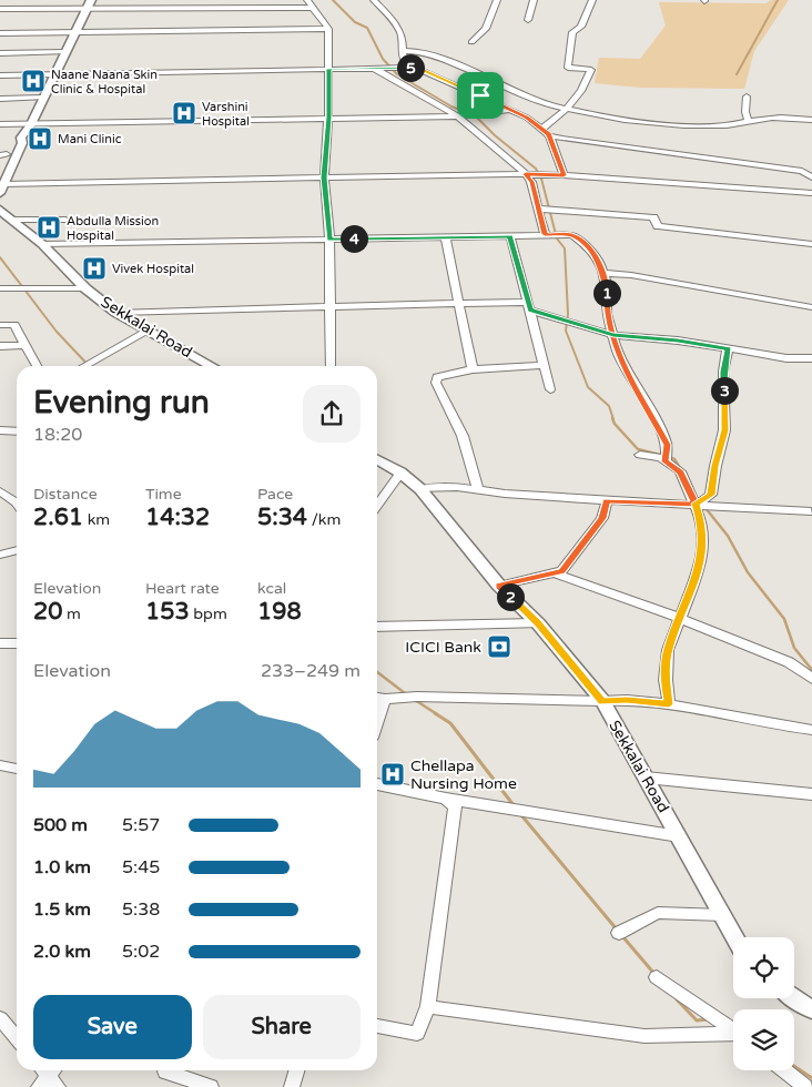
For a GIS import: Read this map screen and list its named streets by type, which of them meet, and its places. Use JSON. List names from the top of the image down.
{
  "streets": {
    "main road": ["Sekkalai Road"]
  },
  "places": {
    "hospital": [
      "Naane Naana Skin Clinic & Hospital",
      "Varshini Hospital",
      "Mani Clinic",
      "Abdulla Mission Hospital",
      "Vivek Hospital",
      "Chellapa Nursing Home"
    ],
    "bank": ["ICICI Bank"]
  },
  "page": {
    "pins": [
      "5",
      "4",
      "1",
      "3",
      "2"
    ],
    "heading": ["Evening run", "18:20"],
    "stats": [
      ["Distance", "2.61 km"],
      ["Time", "14:32"],
      ["Pace", "5:34 /km"],
      ["Elevation", "20 m"],
      ["Heart rate", "153 bpm"],
      ["kcal", "198"]
    ],
    "chart": ["Elevation", "233–249 m"],
    "list": [
      {
        "name": "500 m",
        "note": "5:57"
      },
      {
        "name": "1.0 km",
        "note": "5:45"
      },
      {
        "name": "1.5 km",
        "note": "5:38"
      },
      {
        "name": "2.0 km",
        "note": "5:02"
      }
    ],
    "buttons": ["Save", "Share"]
  }
}
